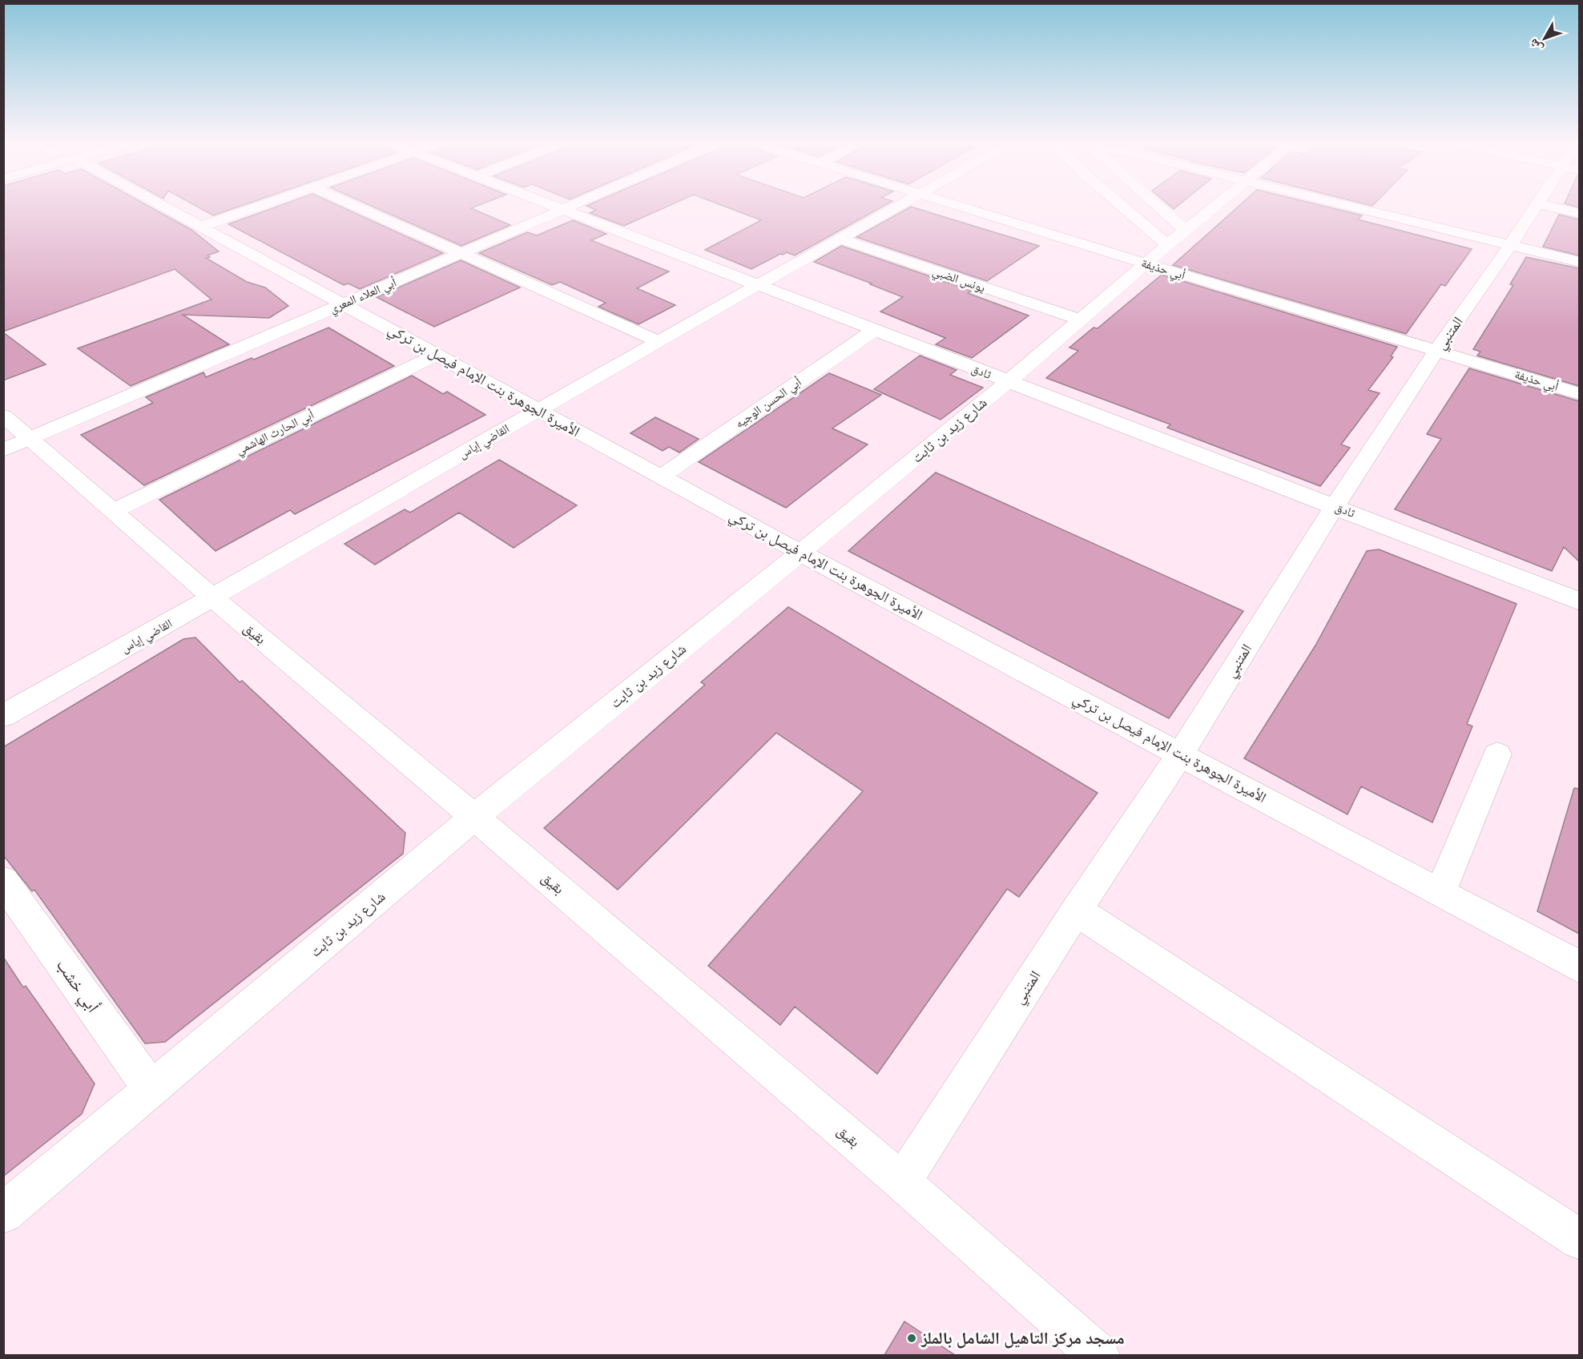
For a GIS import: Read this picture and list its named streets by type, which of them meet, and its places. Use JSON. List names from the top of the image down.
{
  "streets": {
    "street": [
      "أبي حذيفة",
      "يونس الضبي",
      "أبي العلاء المعري",
      "المتنبي",
      "ثادق",
      "الأميرة الجوهرة بنت الإمام فيصل بن تركي",
      "أبي الحسن الوجيه",
      "شارع زيد بن ثابت",
      "أبي الحارث الهاشمي",
      "القاضي إياس",
      "بقيق",
      "أبي خشب"
    ]
  },
  "crossings": [
    ["أبي حذيفة", "المتنبي"],
    ["أبي حذيفة", "شارع زيد بن ثابت"],
    ["يونس الضبي", "شارع زيد بن ثابت"],
    ["يونس الضبي", "القاضي إياس"],
    ["أبي العلاء المعري", "ثادق"],
    ["أبي العلاء المعري", "الأميرة الجوهرة بنت الإمام فيصل بن تركي"],
    ["أبي العلاء المعري", "بقيق"],
    ["المتنبي", "ثادق"],
    ["المتنبي", "الأميرة الجوهرة بنت الإمام فيصل بن تركي"],
    ["المتنبي", "بقيق"],
    ["ثادق", "أبي الحسن الوجيه"],
    ["ثادق", "شارع زيد بن ثابت"],
    ["ثادق", "القاضي إياس"],
    ["الأميرة الجوهرة بنت الإمام فيصل بن تركي", "أبي الحسن الوجيه"],
    ["الأميرة الجوهرة بنت الإمام فيصل بن تركي", "شارع زيد بن ثابت"],
    ["الأميرة الجوهرة بنت الإمام فيصل بن تركي", "أبي الحارث الهاشمي"],
    ["الأميرة الجوهرة بنت الإمام فيصل بن تركي", "القاضي إياس"],
    ["شارع زيد بن ثابت", "بقيق"],
    ["شارع زيد بن ثابت", "أبي خشب"],
    ["أبي الحارث الهاشمي", "بقيق"],
    ["القاضي إياس", "بقيق"]
  ],
  "places": ["مسجد مركز التاهيل الشامل بالملز"],
  "north": "bottom left"
}
